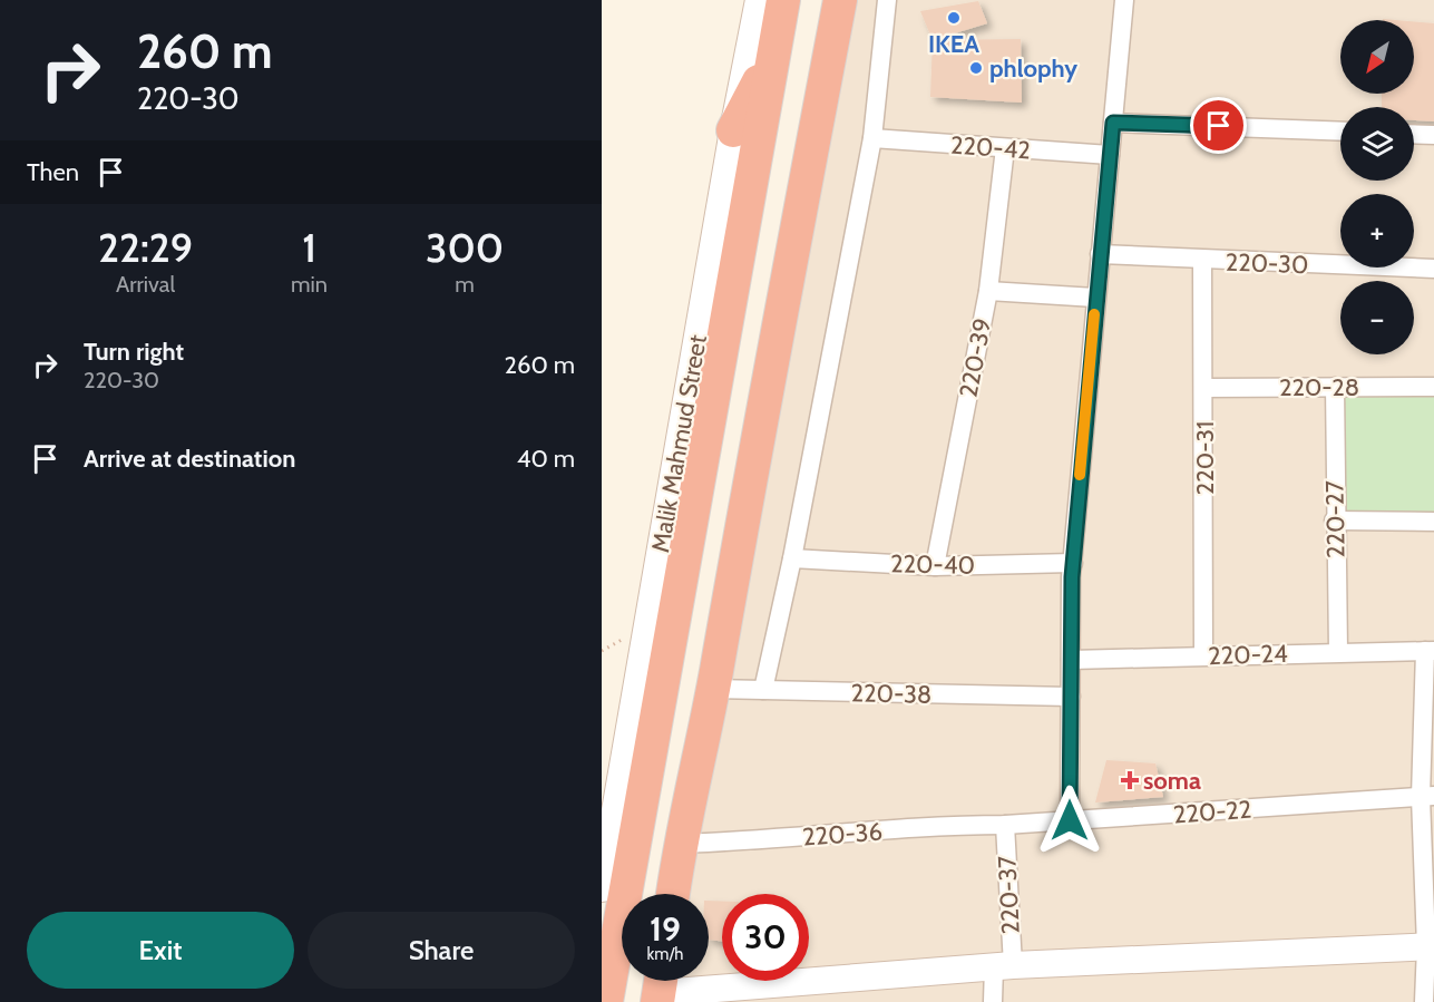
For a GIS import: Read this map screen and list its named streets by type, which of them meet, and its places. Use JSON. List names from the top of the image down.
{
  "streets": {
    "main road": ["Malik Mahmud Street"],
    "street": [
      "220-42",
      "220-30",
      "220-39",
      "220-28",
      "220-31",
      "220-27",
      "220-40",
      "220-24",
      "220-38",
      "220-22",
      "220-36",
      "220-37"
    ]
  },
  "crossings": [
    ["220-42", "220-39"],
    ["220-30", "220-31"],
    ["220-39", "220-40"],
    ["220-28", "220-31"],
    ["220-28", "220-27"],
    ["220-31", "220-24"],
    ["220-27", "220-24"],
    ["220-22", "220-36"],
    ["220-22", "220-37"],
    ["220-36", "220-37"]
  ],
  "places": {
    "other": ["IKEA", "phlophy"],
    "health": ["soma"]
  },
  "north": "bottom left",
  "page": {
    "turn": ["260 m", "220-30"],
    "map_buttons": ["+", "−"],
    "then": "Then",
    "eta": [
      "22:29",
      "Arrival",
      "1",
      "min",
      "300",
      "m"
    ],
    "list": [
      {
        "name": "Turn right",
        "note": "220-30",
        "value": "260 m"
      },
      {
        "name": "Arrive at destination",
        "value": "40 m"
      }
    ],
    "speed": "19 km/h",
    "limit": "30",
    "buttons": ["Exit", "Share"]
  }
}
